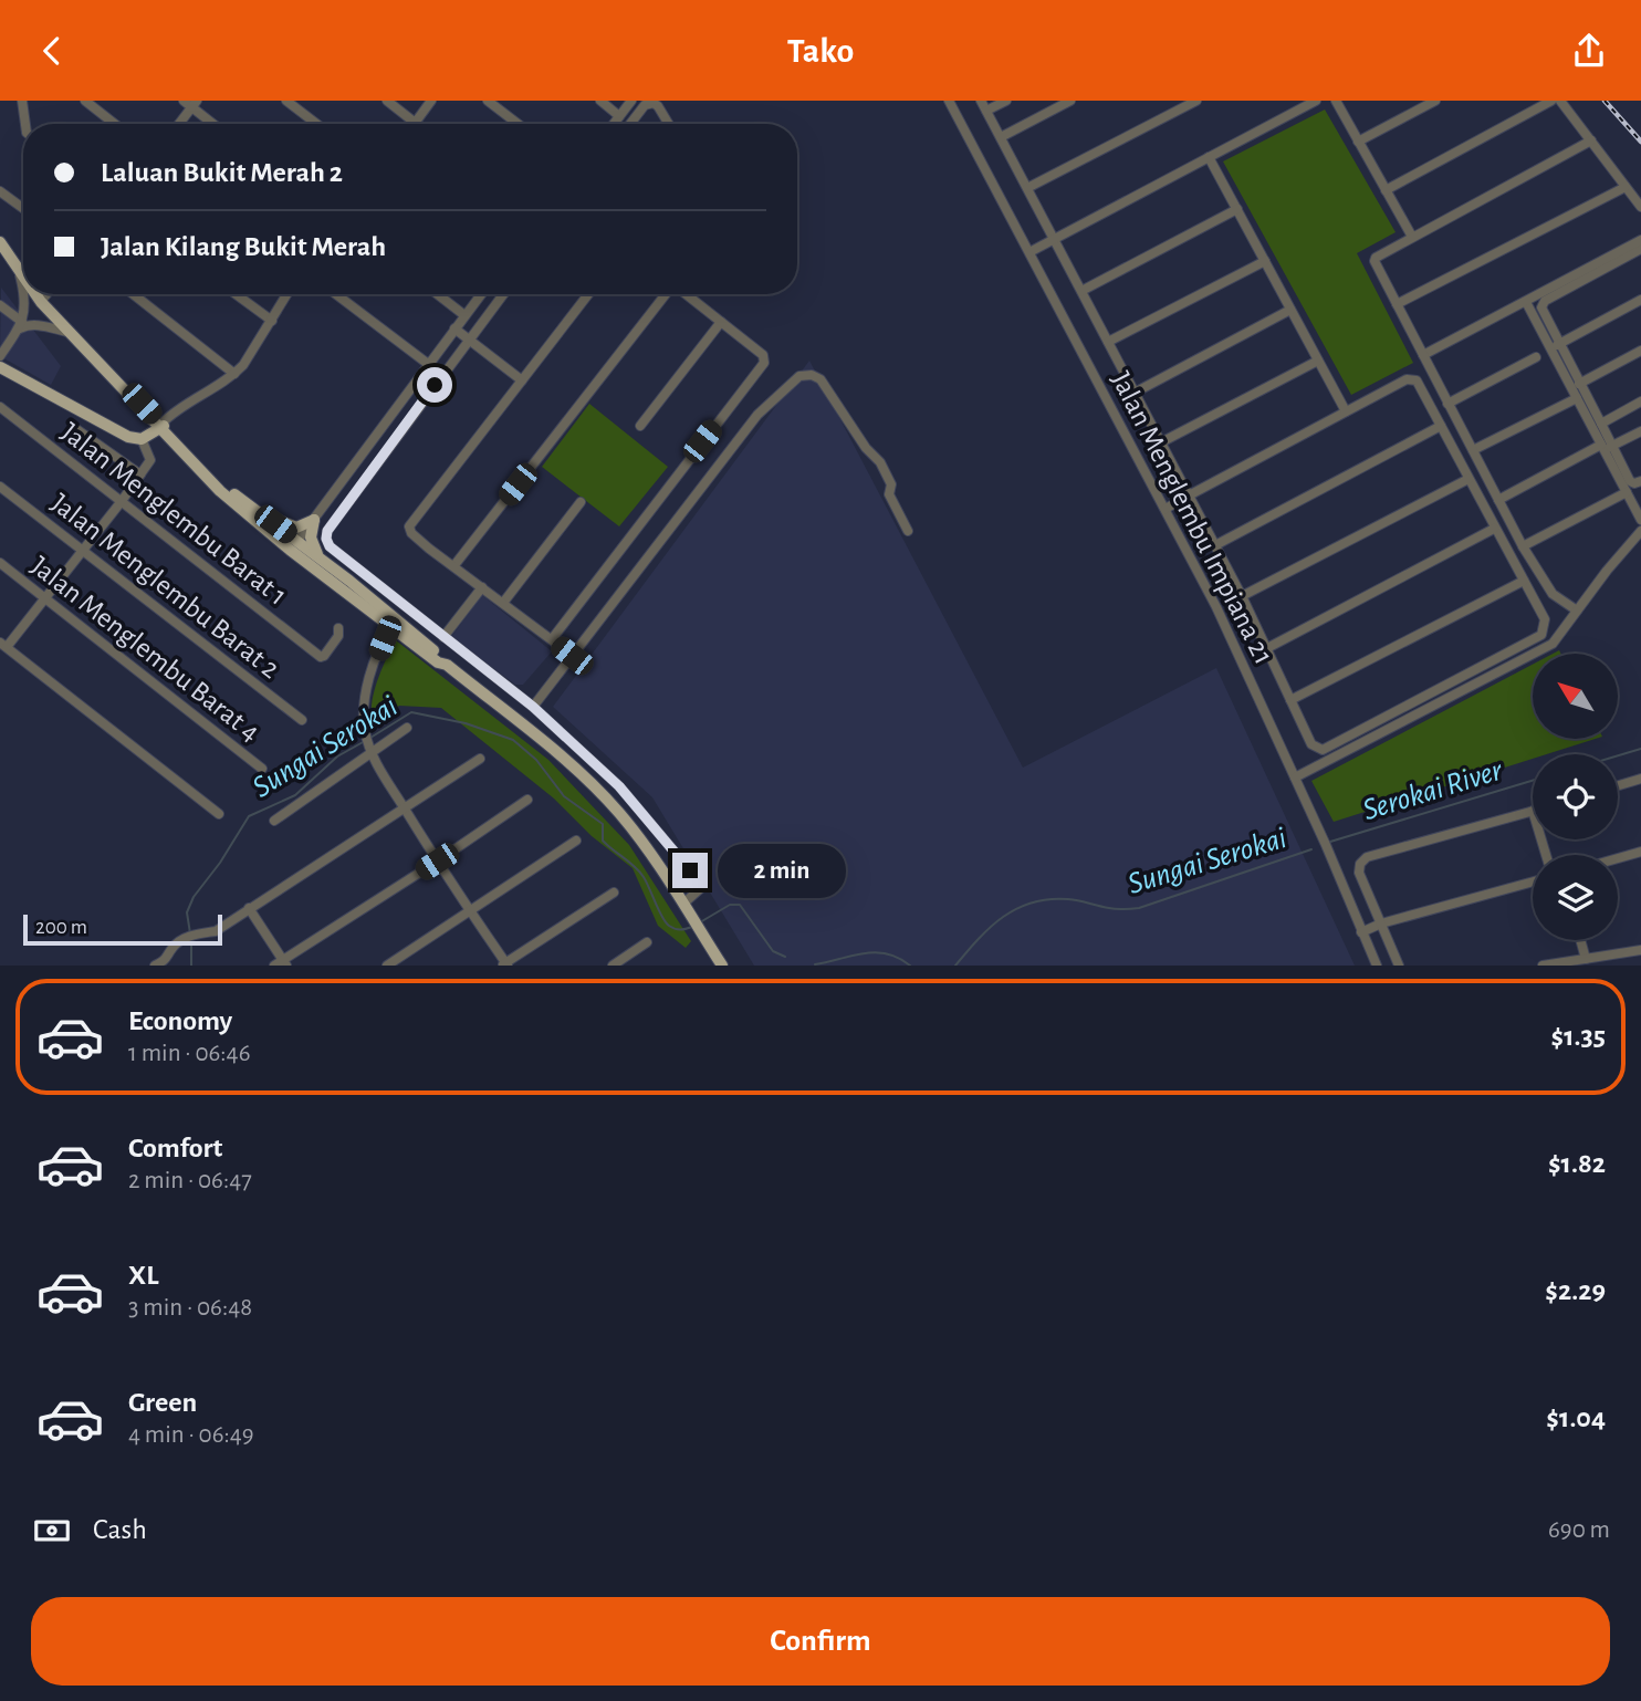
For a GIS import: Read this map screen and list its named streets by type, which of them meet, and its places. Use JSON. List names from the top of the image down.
{
  "streets": {
    "street": [
      "Jalan Menglembu Barat 1",
      "Jalan Menglembu Impiana 21",
      "Jalan Menglembu Barat 2",
      "Jalan Menglembu Barat 4"
    ]
  },
  "water": ["Sungai Serokai", "Serokai River"],
  "scale_bar": "200 m",
  "north": "top left",
  "page": {
    "header": "Tako",
    "banner": ["Laluan Bukit Merah 2", "Jalan Kilang Bukit Merah"],
    "bubble": "2 min",
    "scale": "200 m",
    "list": [
      {
        "name": "Economy",
        "note": "1 min · 06:46",
        "value": "$1.35"
      },
      {
        "name": "Comfort",
        "note": "2 min · 06:47",
        "value": "$1.82"
      },
      {
        "name": "XL",
        "note": "3 min · 06:48",
        "value": "$2.29"
      },
      {
        "name": "Green",
        "note": "4 min · 06:49",
        "value": "$1.04"
      }
    ],
    "pay": ["Cash", "690 m"],
    "buttons": "Confirm"
  }
}
